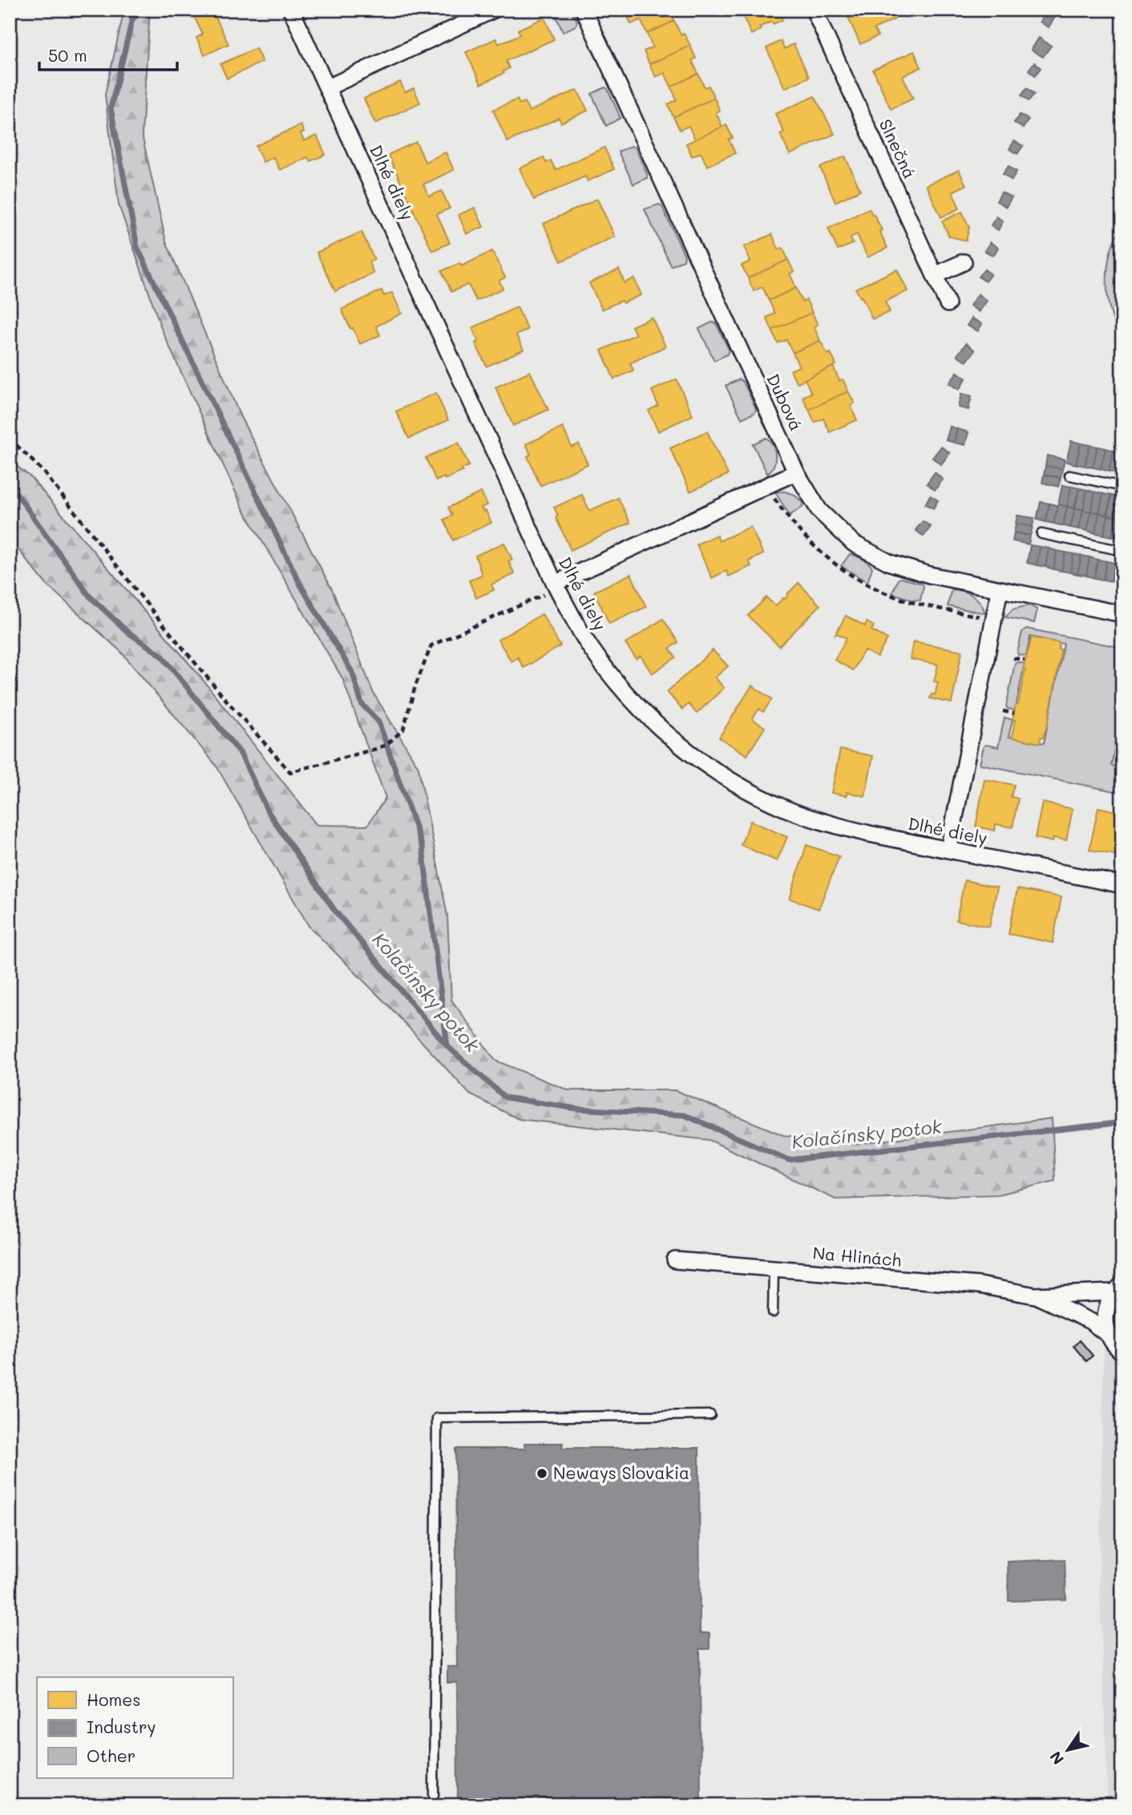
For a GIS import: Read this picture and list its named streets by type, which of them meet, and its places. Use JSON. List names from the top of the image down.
{
  "streets": {
    "street": [
      "Slnečná",
      "Dlhé diely",
      "Dubová",
      "Na Hlinách"
    ]
  },
  "water": ["Kolačínsky potok"],
  "places": ["Neways Slovakia"],
  "legend": ["Homes", "Industry", "Other"],
  "scale_bar": "50 m",
  "north": "bottom left"
}
